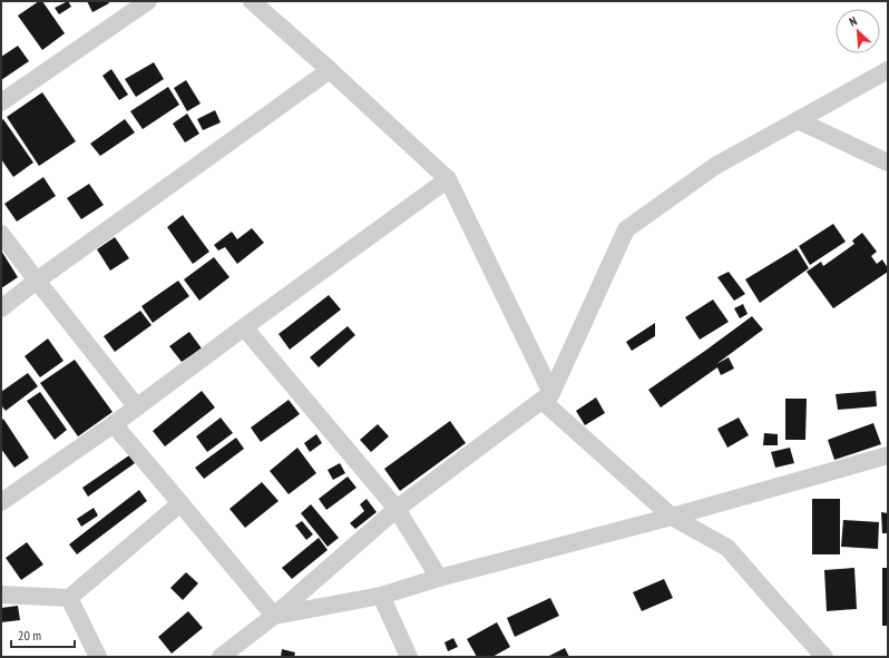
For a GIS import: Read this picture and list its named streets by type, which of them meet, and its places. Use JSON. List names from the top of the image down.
{
  "scale_bar": "20 m",
  "north": "top left"
}
